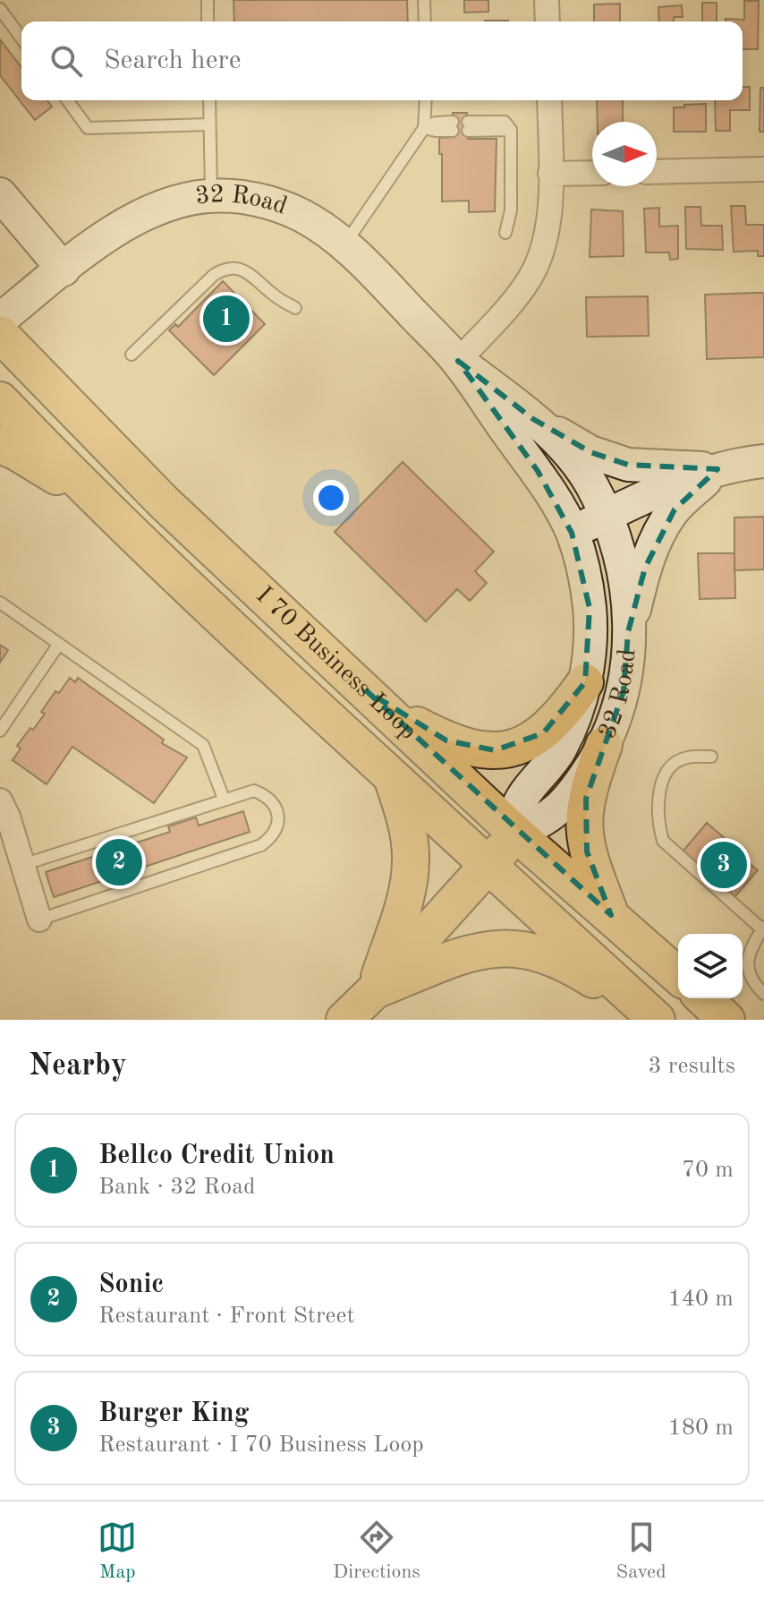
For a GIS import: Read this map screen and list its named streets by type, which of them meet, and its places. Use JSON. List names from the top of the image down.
{
  "streets": {
    "main road": ["32 Road", "I 70 Business Loop"]
  },
  "crossings": [
    ["32 Road", "I 70 Business Loop"]
  ],
  "north": "right",
  "page": {
    "search": "Search here",
    "pins": ["1", "2", "3"],
    "heading": ["Nearby", "3 results"],
    "list": [
      {
        "mark": "1",
        "name": "Bellco Credit Union",
        "note": "Bank · 32 Road",
        "value": "70 m"
      },
      {
        "mark": "2",
        "name": "Sonic",
        "note": "Restaurant · Front Street",
        "value": "140 m"
      },
      {
        "mark": "3",
        "name": "Burger King",
        "note": "Restaurant · I 70 Business Loop",
        "value": "180 m"
      }
    ],
    "nav": ["Map", "Directions", "Saved"]
  }
}
